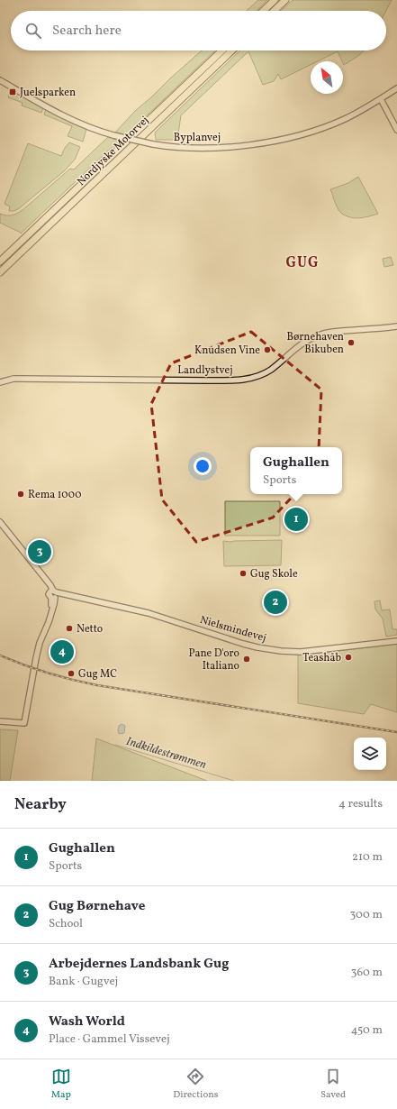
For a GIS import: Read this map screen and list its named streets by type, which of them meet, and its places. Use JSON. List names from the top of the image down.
{
  "streets": {
    "highway": ["Nordjyske Motorvej"],
    "street": ["Byplanvej", "Landlystvej", "Nielsmindevej"]
  },
  "districts": ["GUG"],
  "water": ["Indkildestrømmen"],
  "places": {
    "transit": ["Juelsparken"],
    "other": [
      "Børnehaven Bikuben",
      "Knudsen Vine",
      "Rema 1000",
      "Gug Skole",
      "Netto",
      "Teashåb",
      "Pane D'oro Italiano",
      "Gug MC"
    ]
  },
  "north": "top left",
  "page": {
    "search": "Search here",
    "popup": ["Gughallen", "Sports"],
    "pins": [
      "1",
      "3",
      "2",
      "4"
    ],
    "heading": ["Nearby", "4 results"],
    "list": [
      {
        "mark": "1",
        "name": "Gughallen",
        "note": "Sports",
        "value": "210 m"
      },
      {
        "mark": "2",
        "name": "Gug Børnehave",
        "note": "School",
        "value": "300 m"
      },
      {
        "mark": "3",
        "name": "Arbejdernes Landsbank Gug",
        "note": "Bank · Gugvej",
        "value": "360 m"
      },
      {
        "mark": "4",
        "name": "Wash World",
        "note": "Place · Gammel Vissevej",
        "value": "450 m"
      }
    ],
    "nav": ["Map", "Directions", "Saved"]
  }
}
